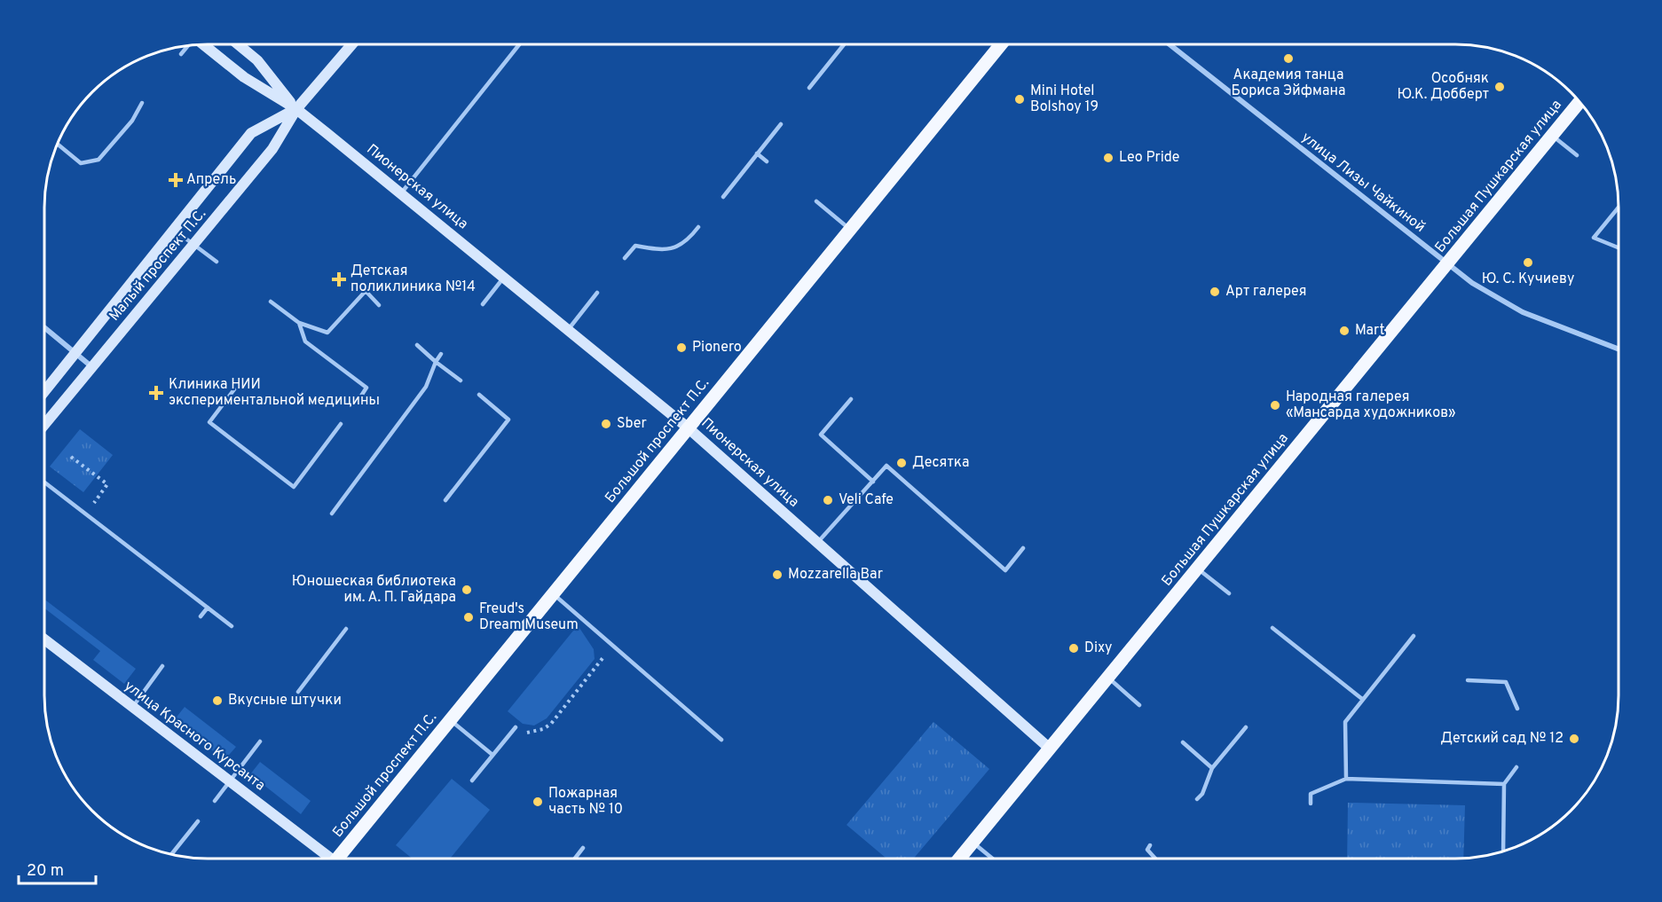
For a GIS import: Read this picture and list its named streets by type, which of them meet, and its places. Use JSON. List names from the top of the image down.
{
  "streets": {
    "main road": ["Большая Пушкарская улица", "Большой проспект П.С."],
    "street": [
      "улица Лизы Чайкиной",
      "Пионерская улица",
      "Малый проспект П.С.",
      "улица Красного Курсанта"
    ]
  },
  "crossings": [
    ["Большая Пушкарская улица", "улица Лизы Чайкиной"],
    ["Большая Пушкарская улица", "Пионерская улица"],
    ["Пионерская улица", "Малый проспект П.С."],
    ["Пионерская улица", "Большой проспект П.С."]
  ],
  "places": {
    "other": [
      "Академия танца Бориса Эйфмана",
      "Особняк Ю.К. Добберт",
      "Mini Hotel Bolshoy 19",
      "Leo Pride",
      "Ю. С. Кучиеву",
      "Арт галерея",
      "Mart",
      "Pionero",
      "Народная галерея «Мансарда художников»",
      "Sber",
      "Десятка",
      "Veli Cafe",
      "Mozzarella Bar",
      "Юношеская библиотека им. А. П. Гайдара",
      "Freud's Dream Museum",
      "Dixy",
      "Вкусные штучки",
      "Детский сад № 12",
      "Пожарная часть № 10"
    ],
    "health": ["Апрель", "Детская поликлиника №14", "Клиника НИИ экспериментальной медицины"]
  },
  "scale_bar": "20 m"
}
